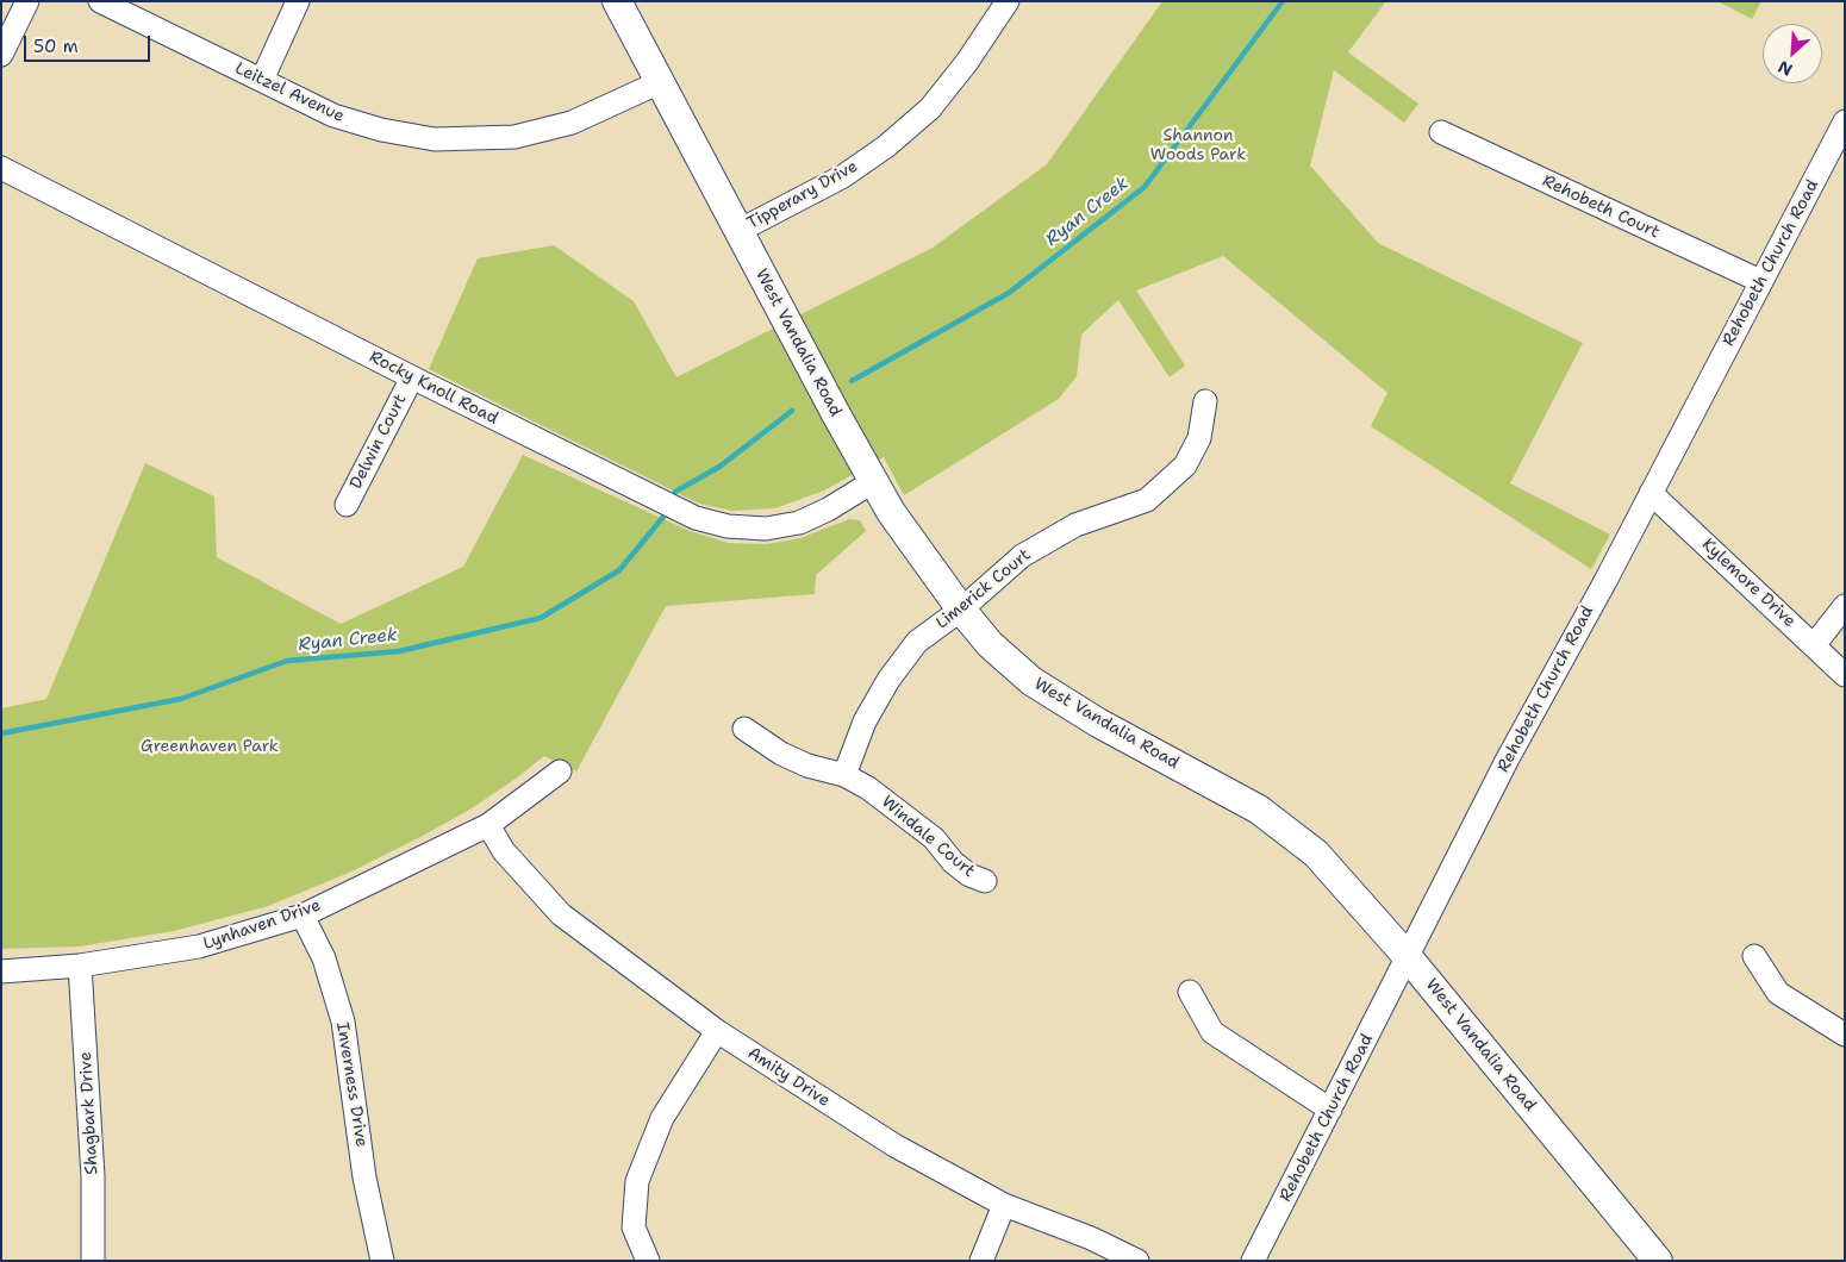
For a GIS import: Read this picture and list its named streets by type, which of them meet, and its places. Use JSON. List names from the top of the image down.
{
  "streets": {
    "main road": ["West Vandalia Road"],
    "street": [
      "Leitzel Avenue",
      "Tipperary Drive",
      "Rehobeth Court",
      "Rehobeth Church Road",
      "Rocky Knoll Road",
      "Delwin Court",
      "Kylemore Drive",
      "Limerick Court",
      "Windale Court",
      "Lynhaven Drive",
      "Amity Drive",
      "Inverness Drive",
      "Shagbark Drive"
    ]
  },
  "crossings": [
    ["Leitzel Avenue", "West Vandalia Road"],
    ["Tipperary Drive", "West Vandalia Road"],
    ["Rehobeth Court", "Rehobeth Church Road"],
    ["Rehobeth Church Road", "West Vandalia Road"],
    ["Rehobeth Church Road", "Kylemore Drive"],
    ["West Vandalia Road", "Rocky Knoll Road"],
    ["West Vandalia Road", "Limerick Court"],
    ["Rocky Knoll Road", "Delwin Court"],
    ["Limerick Court", "Windale Court"],
    ["Lynhaven Drive", "Amity Drive"],
    ["Lynhaven Drive", "Inverness Drive"],
    ["Lynhaven Drive", "Shagbark Drive"]
  ],
  "water": ["Ryan Creek"],
  "parks": ["Shannon Woods Park", "Greenhaven Park"],
  "scale_bar": "50 m",
  "north": "bottom left"
}
